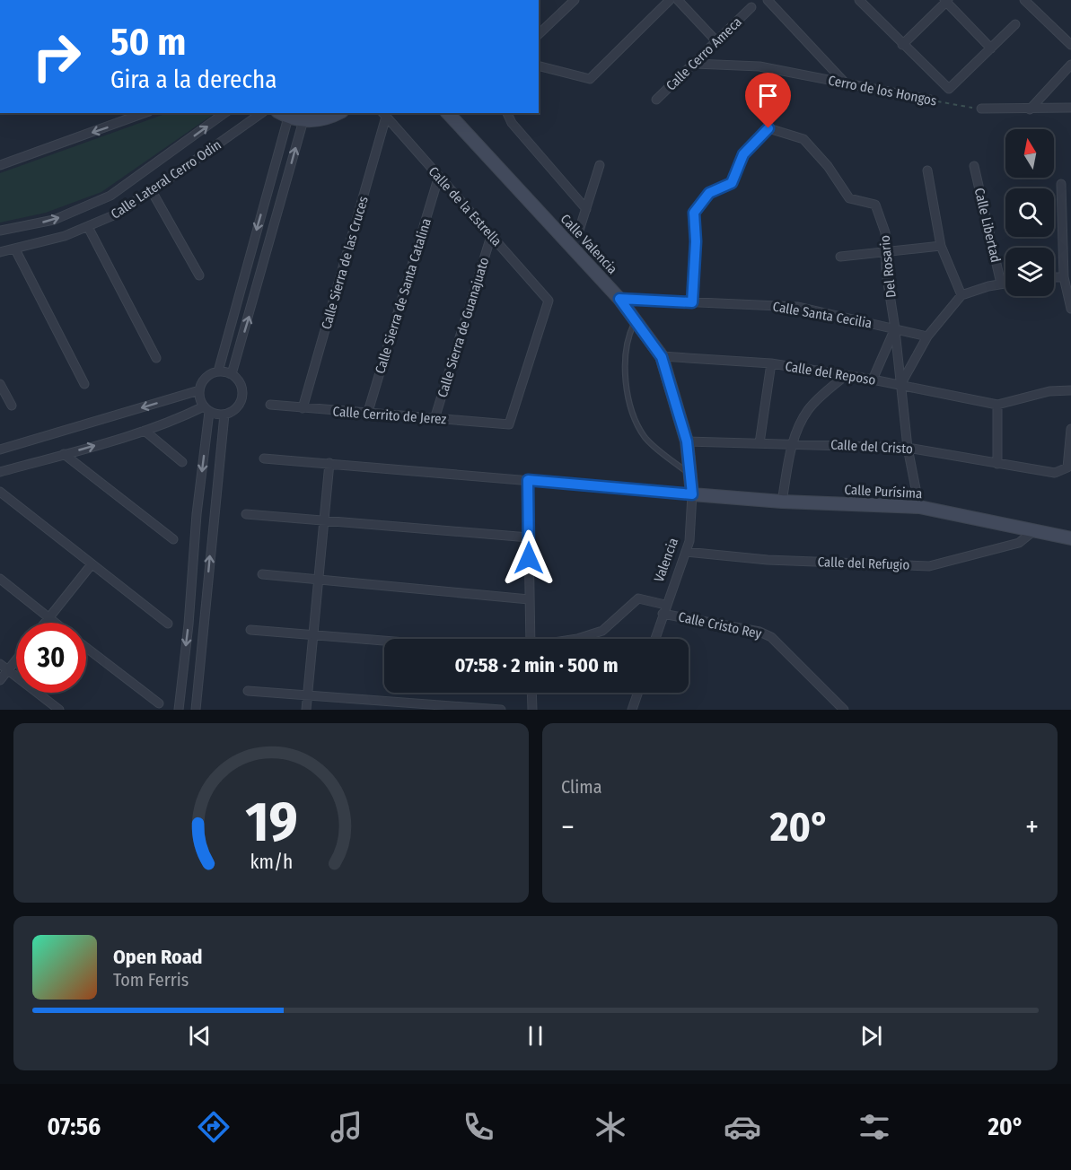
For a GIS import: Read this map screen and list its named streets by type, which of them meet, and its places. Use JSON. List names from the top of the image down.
{
  "streets": {
    "street": [
      "Calle Cerro Ameca",
      "Cerro de los Hongos",
      "Calle Lateral Cerro Odin",
      "Calle de la Estrella",
      "Calle Libertad",
      "Calle Valencia",
      "Calle Sierra de las Cruces",
      "Del Rosario",
      "Calle Sierra de Santa Catalina",
      "Calle Santa Cecilia",
      "Calle Sierra de Guanajuato",
      "Calle del Reposo",
      "Calle Cerrito de Jerez",
      "Calle del Cristo",
      "Calle Purísima",
      "Valencia",
      "Calle del Refugio",
      "Calle Cristo Rey"
    ]
  },
  "crossings": [
    ["Calle Cerro Ameca", "Cerro de los Hongos"],
    ["Calle de la Estrella", "Calle Sierra de las Cruces"],
    ["Calle de la Estrella", "Calle Sierra de Santa Catalina"],
    ["Calle de la Estrella", "Calle Sierra de Guanajuato"],
    ["Calle de la Estrella", "Calle Cerrito de Jerez"],
    ["Calle Valencia", "Calle Santa Cecilia"],
    ["Calle Valencia", "Calle del Reposo"],
    ["Calle Valencia", "Valencia"],
    ["Calle Sierra de las Cruces", "Calle Cerrito de Jerez"],
    ["Del Rosario", "Calle Santa Cecilia"],
    ["Del Rosario", "Calle del Reposo"],
    ["Del Rosario", "Calle del Cristo"],
    ["Del Rosario", "Calle Purísima"],
    ["Calle Sierra de Santa Catalina", "Calle Cerrito de Jerez"],
    ["Calle Sierra de Guanajuato", "Calle Cerrito de Jerez"],
    ["Calle del Cristo", "Valencia"],
    ["Calle Purísima", "Valencia"],
    ["Calle Purísima", "Calle del Refugio"],
    ["Valencia", "Calle del Refugio"],
    ["Valencia", "Calle Cristo Rey"]
  ],
  "north": "top",
  "page": {
    "turn": ["50 m", "Gira a la derecha"],
    "limit": "30",
    "trip": "07:58 · 2 min · 500 m",
    "tile": "Clima",
    "heat": ["−", "20°", "+"],
    "song": ["Open Road", "Tom Ferris"],
    "tabs": ["07:56", "20°"],
    "gauge": ["19", "km/h"]
  }
}
